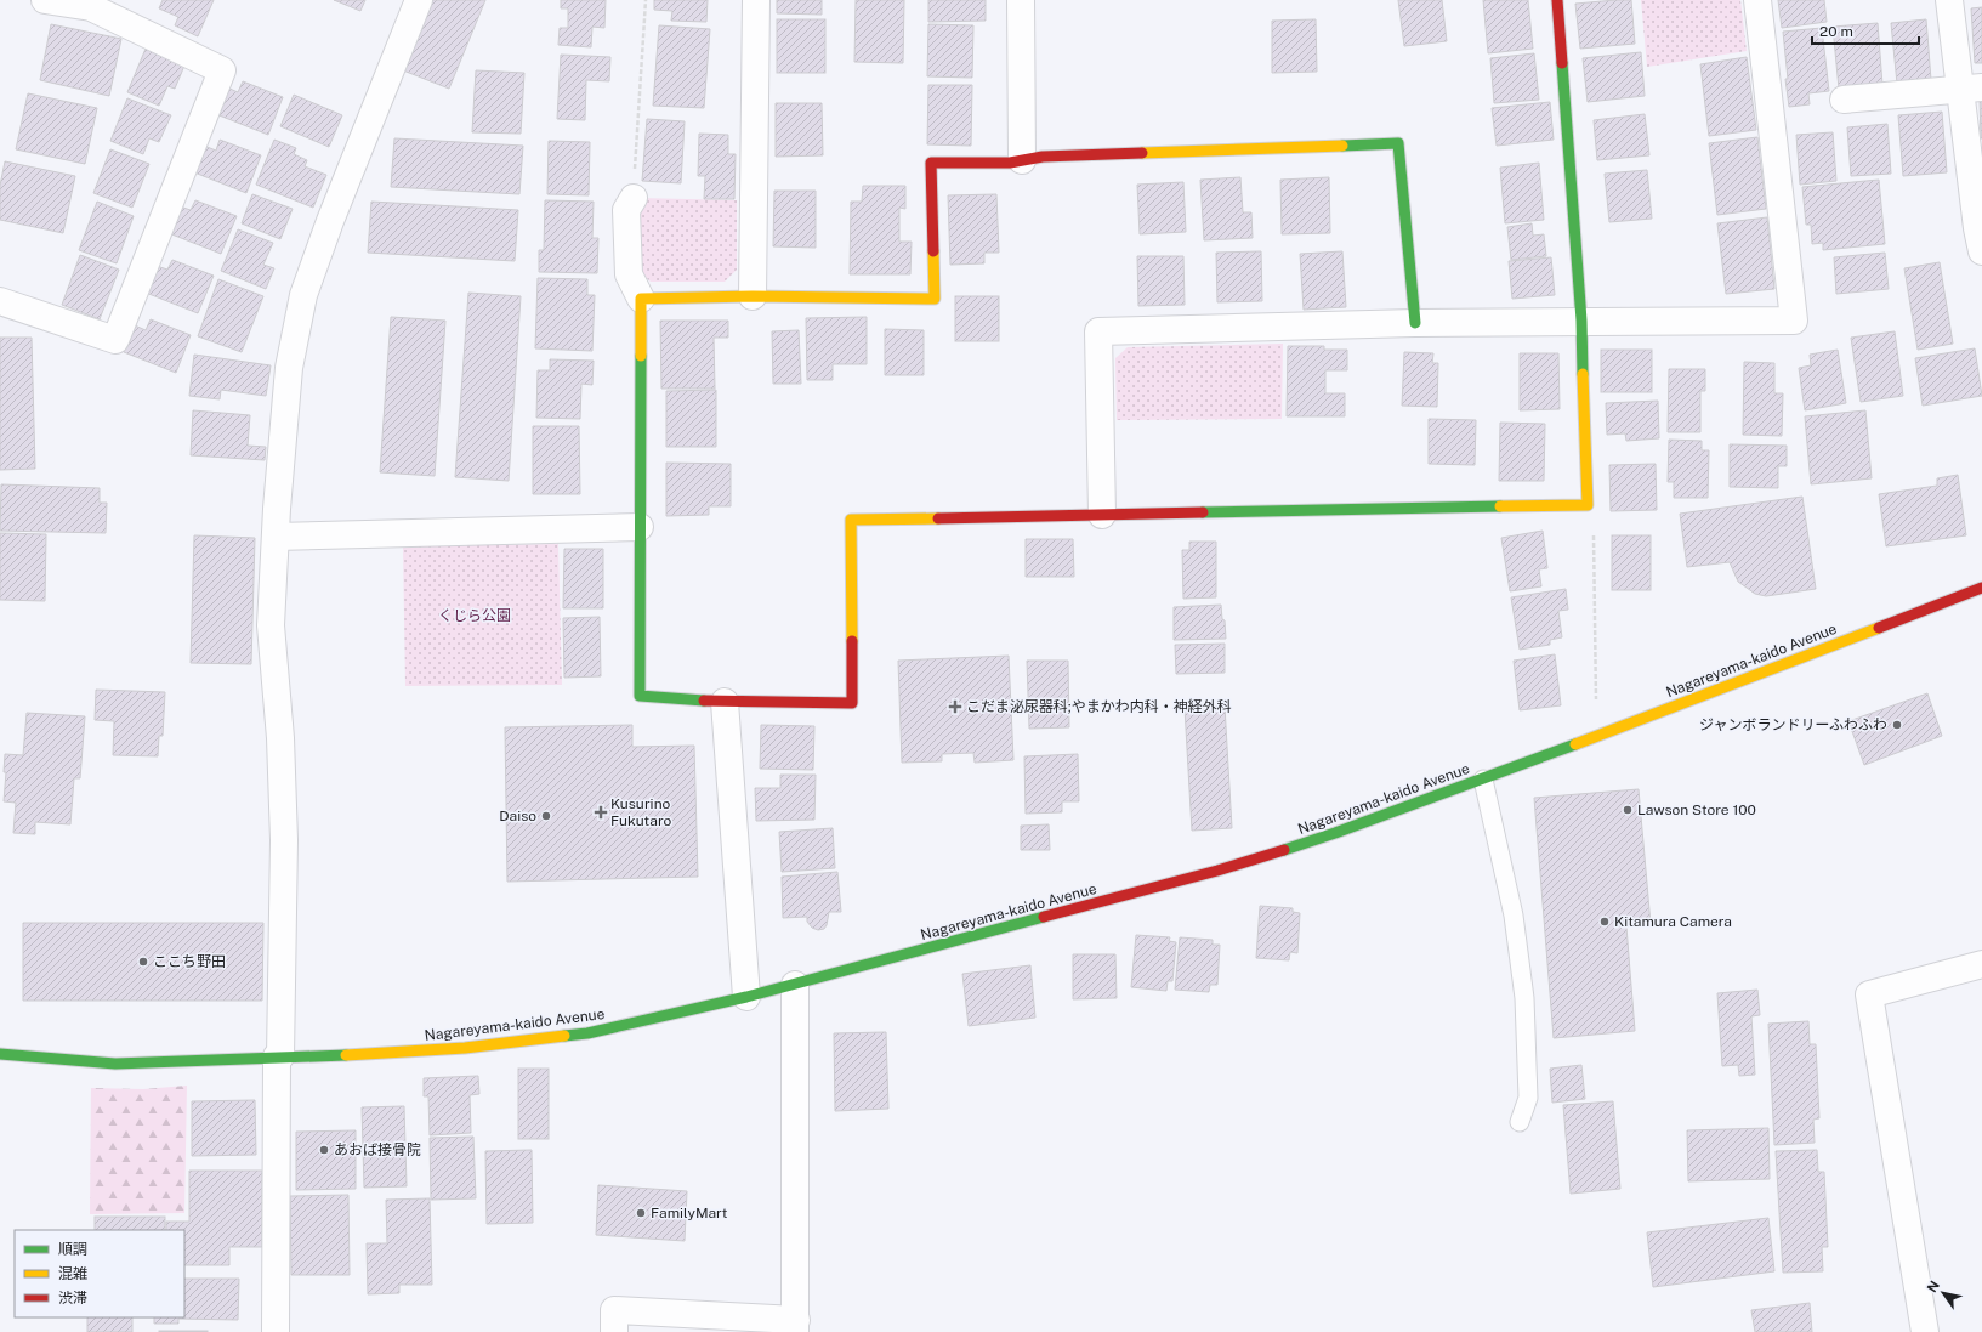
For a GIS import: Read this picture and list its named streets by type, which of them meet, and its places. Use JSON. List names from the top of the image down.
{
  "streets": {
    "street": ["Nagareyama-kaido Avenue"]
  },
  "parks": ["くじら公園"],
  "places": {
    "health": ["こだま泌尿器科;やまかわ内科・神経外科", "Kusurino Fukutaro"],
    "other": [
      "ジャンボランドリーふわふわ",
      "Lawson Store 100",
      "Daiso",
      "Kitamura Camera",
      "ここち野田",
      "あおば接骨院",
      "FamilyMart"
    ]
  },
  "legend": ["順調", "混雑", "渋滞"],
  "scale_bar": "20 m",
  "north": "top left"
}
